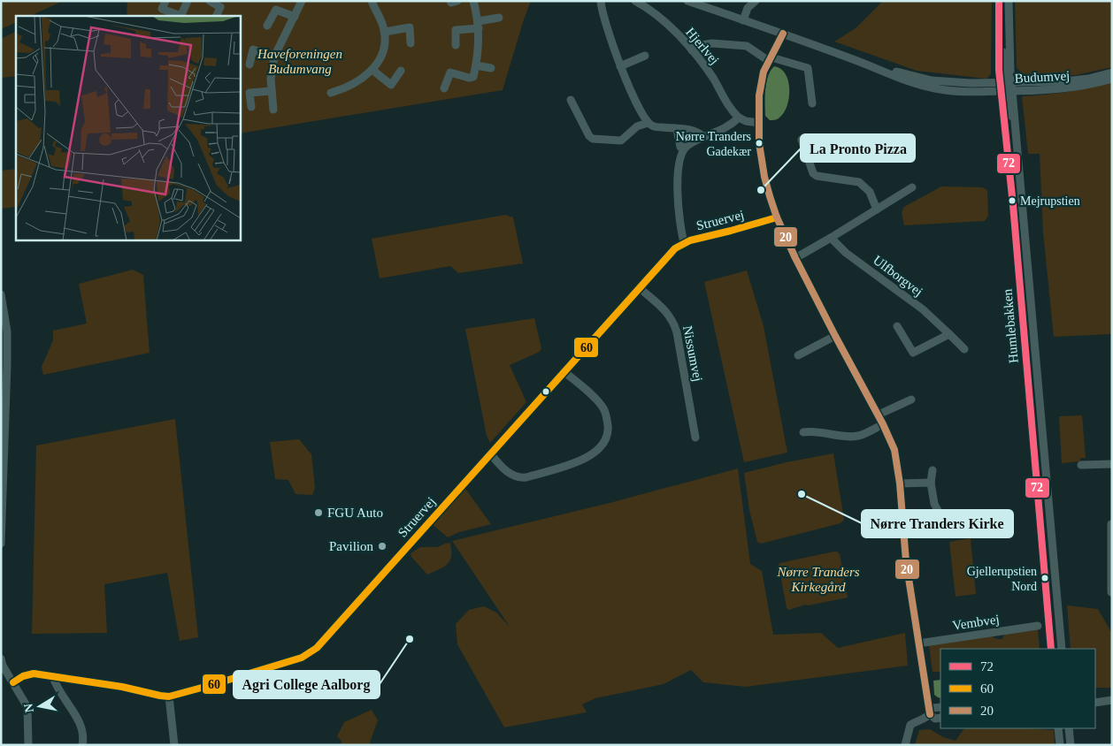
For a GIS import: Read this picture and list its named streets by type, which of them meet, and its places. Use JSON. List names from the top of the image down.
{
  "streets": {
    "street": [
      "Hjerlvej",
      "Budumvej",
      "Struervej",
      "Ulfborgvej",
      "Humlebakken",
      "Nissumvej",
      "Vembvej"
    ]
  },
  "crossings": [
    ["Budumvej", "Humlebakken"],
    ["Struervej", "Nissumvej"]
  ],
  "parks": ["Haveforeningen Budumvang", "Nørre Tranders Kirkegård"],
  "places": [
    "Nørre Tranders Gadekær",
    "La Pronto Pizza",
    "Mejrupstien",
    "Nørre Tranders Kirke",
    "FGU Auto",
    "Pavilion",
    "Gjellerupstien Nord",
    "Agri College Aalborg"
  ],
  "lines": ["transit line 72", "transit line 20", "transit line 60"],
  "legend": ["72", "60", "20"],
  "north": "left"
}
